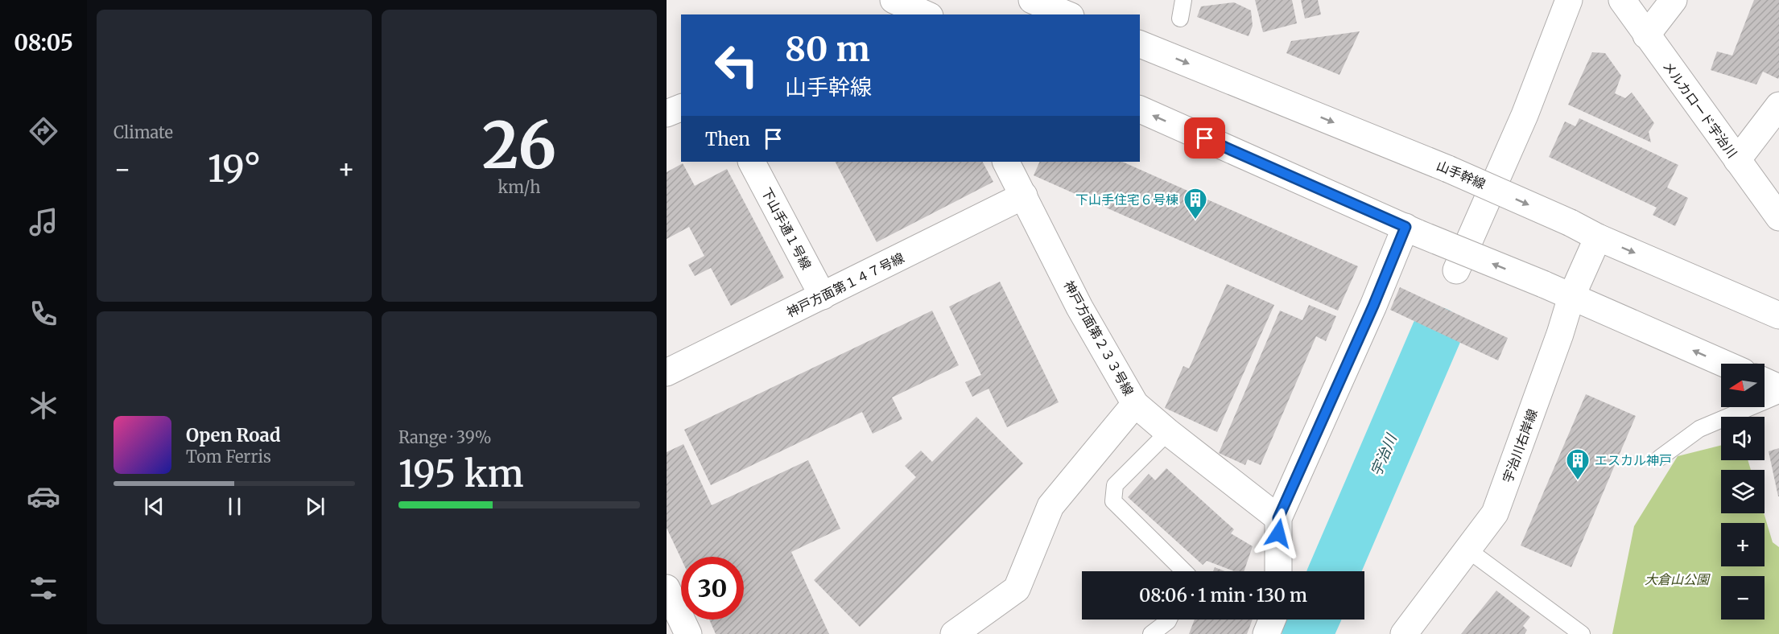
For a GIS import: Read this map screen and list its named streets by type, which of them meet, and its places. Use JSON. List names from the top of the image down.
{
  "streets": {
    "street": [
      "メルカロード宇治川",
      "山手幹線",
      "下山手通１号線",
      "神戸方面第１４７号線",
      "神戸方面第２３３号線",
      "宇治川右岸線"
    ]
  },
  "crossings": [
    ["山手幹線", "宇治川右岸線"],
    ["下山手通１号線", "神戸方面第１４７号線"],
    ["神戸方面第１４７号線", "神戸方面第２３３号線"]
  ],
  "water": ["宇治川"],
  "parks": ["大倉山公園"],
  "places": {
    "building": ["下山手住宅６号棟", "エスカル神戸"]
  },
  "north": "left",
  "page": {
    "tabs": "08:05",
    "tile": [
      "Climate",
      ["26", "km/h"],
      ["Range · 39%", "195 km"]
    ],
    "turn": ["80 m", "山手幹線"],
    "then": "Then",
    "heat": ["−", "19°", "+"],
    "map_buttons": ["+", "−"],
    "song": ["Open Road", "Tom Ferris"],
    "limit": "30",
    "trip": "08:06 · 1 min · 130 m"
  }
}
